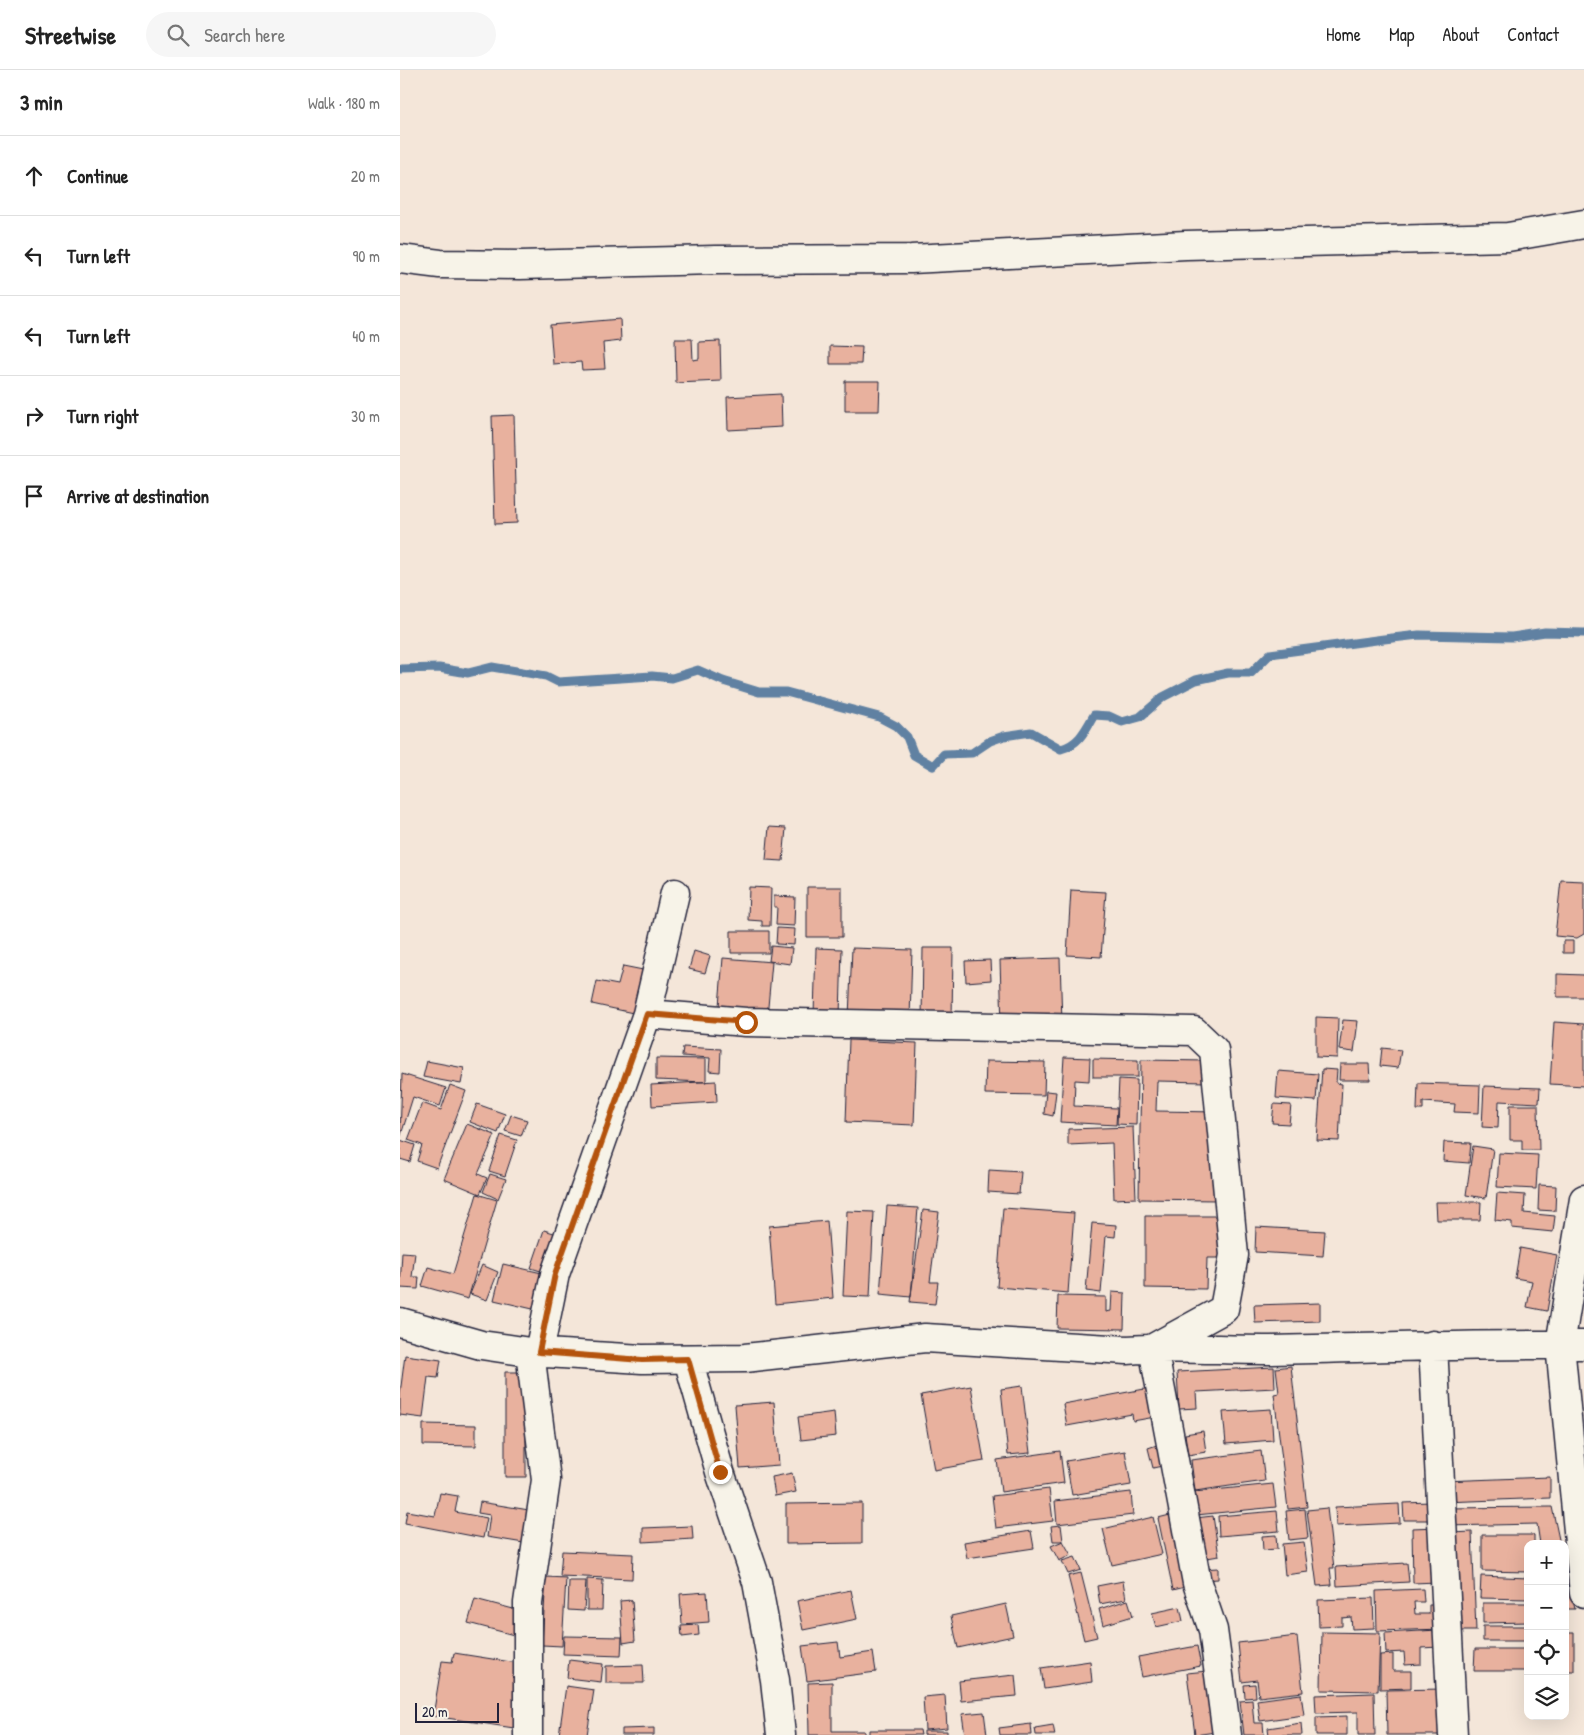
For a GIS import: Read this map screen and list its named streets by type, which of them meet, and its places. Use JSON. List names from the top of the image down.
{
  "scale_bar": "20 m",
  "page": {
    "header": "Streetwise",
    "search": "Search here",
    "nav": [
      "Home",
      "Map",
      "About",
      "Contact"
    ],
    "heading": ["3 min", "Walk · 180 m"],
    "list": [
      ["Continue", "20 m"],
      ["Turn left", "90 m"],
      ["Turn left", "40 m"],
      ["Turn right", "30 m"],
      "Arrive at destination"
    ],
    "map_buttons": ["+", "−"],
    "scale": "20 m"
  }
}
